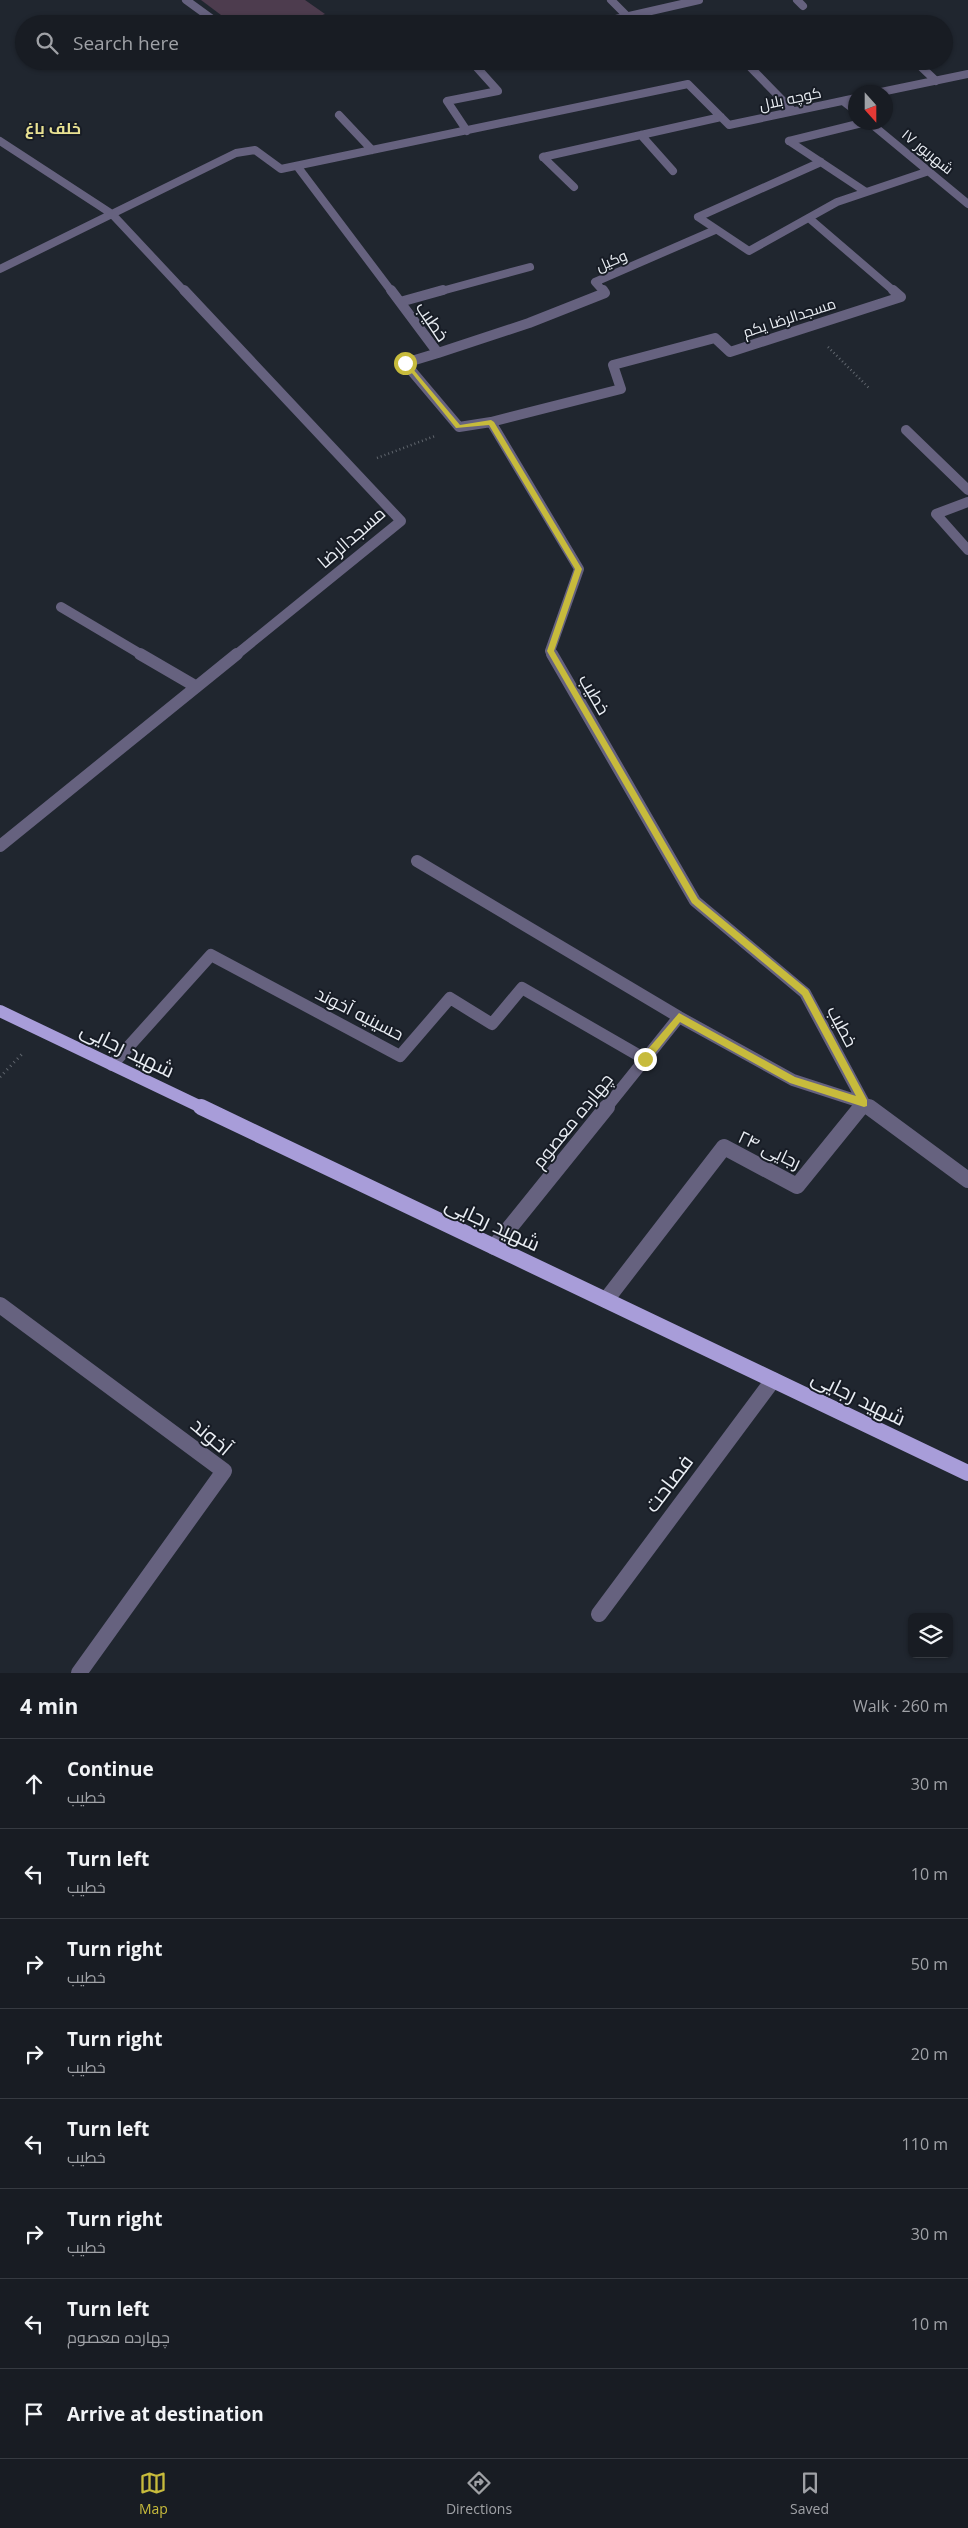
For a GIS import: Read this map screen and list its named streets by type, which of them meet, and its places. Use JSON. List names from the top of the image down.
{
  "streets": {
    "main road": ["شهید رجایی"],
    "street": [
      "کوچه بلال",
      "۱۷ شهریور",
      "وکیل",
      "مسجدالرضا یکم",
      "خطیب",
      "مسجدالرضا",
      "حسینیه آخوند",
      "چهارده معصوم",
      "رجایی ۲۴",
      "آخوند",
      "فصاحت"
    ]
  },
  "crossings": [
    ["وکیل", "خطیب"],
    ["مسجدالرضا یکم", "خطیب"],
    ["خطیب", "رجایی ۲۴"],
    ["حسینیه آخوند", "شهید رجایی"],
    ["حسینیه آخوند", "چهارده معصوم"],
    ["شهید رجایی", "چهارده معصوم"],
    ["شهید رجایی", "رجایی ۲۴"],
    ["شهید رجایی", "فصاحت"]
  ],
  "districts": ["خلف باغ"],
  "north": "bottom",
  "page": {
    "search": "Search here",
    "heading": ["4 min", "Walk · 260 m"],
    "list": [
      ["Continue", "خطیب", "30 m"],
      ["Turn left", "خطیب", "10 m"],
      ["Turn right", "خطیب", "50 m"],
      ["Turn right", "خطیب", "20 m"],
      ["Turn left", "خطیب", "110 m"],
      ["Turn right", "خطیب", "30 m"],
      ["Turn left", "چهارده معصوم", "10 m"],
      "Arrive at destination"
    ],
    "nav": ["Map", "Directions", "Saved"]
  }
}
